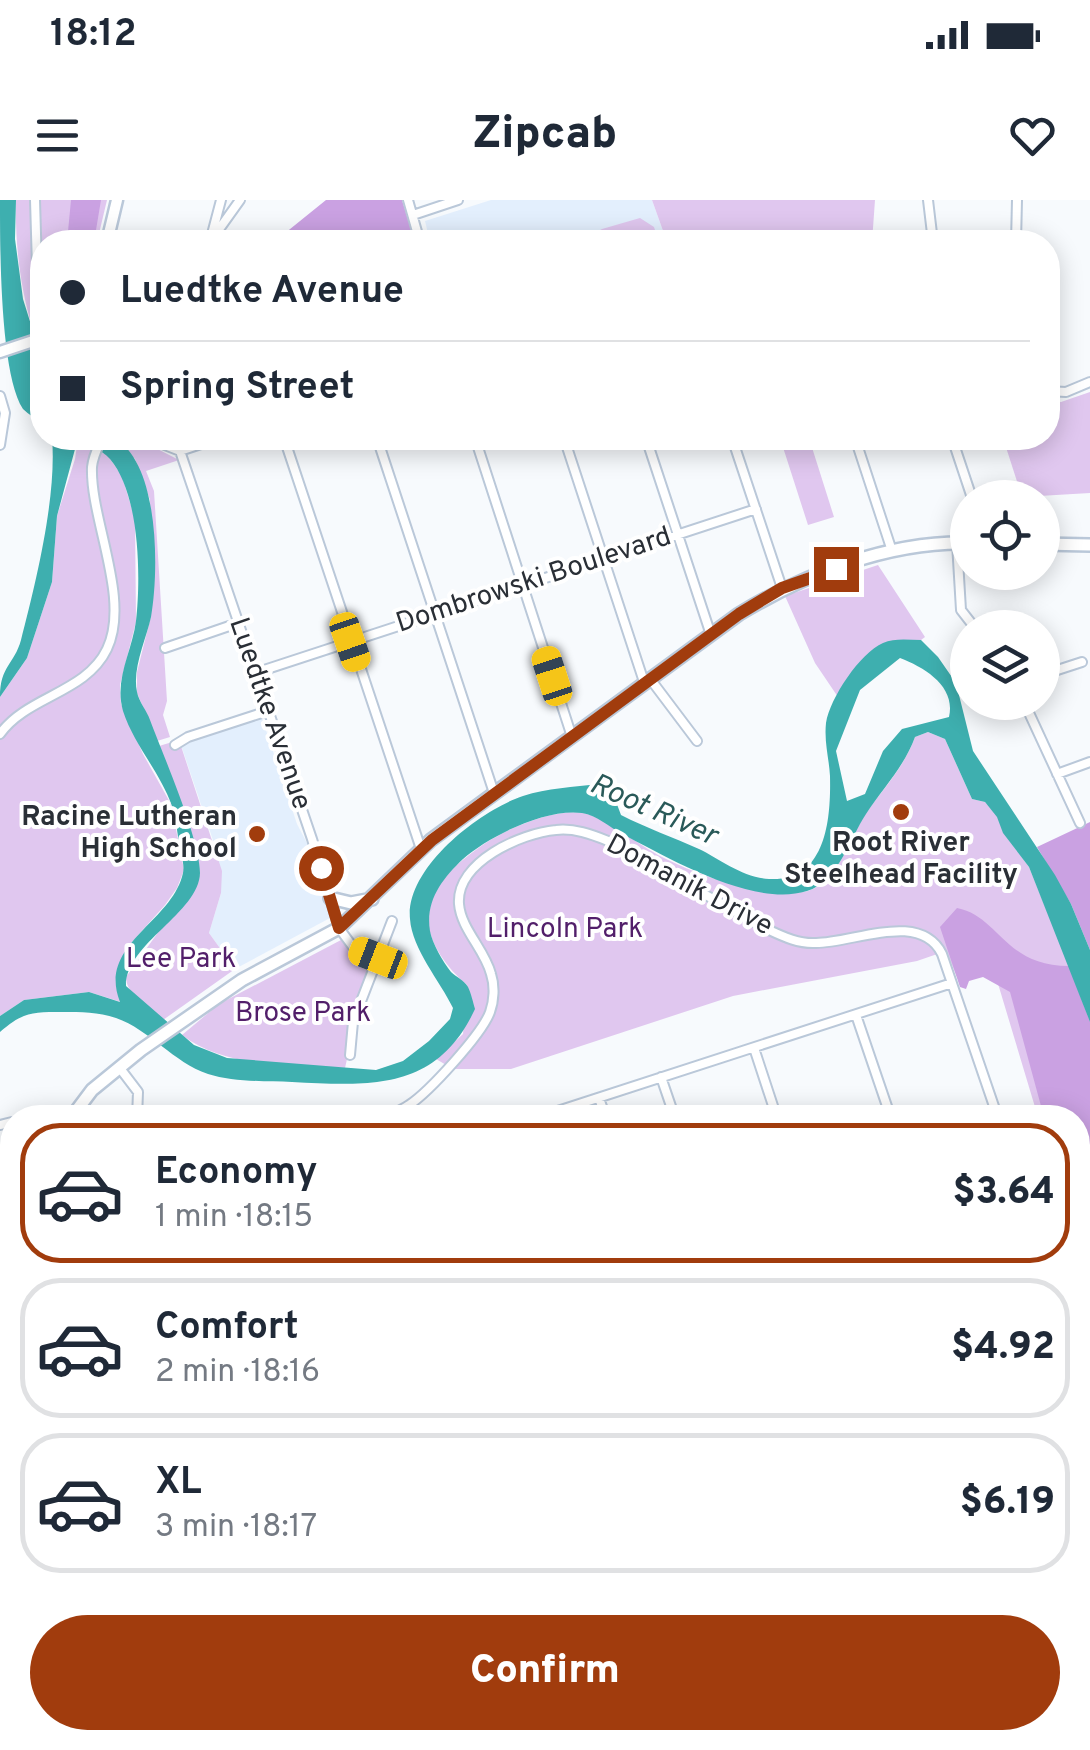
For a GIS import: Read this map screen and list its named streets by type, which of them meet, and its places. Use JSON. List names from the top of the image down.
{
  "streets": {
    "street": ["Dombrowski Boulevard", "Luedtke Avenue", "Domanik Drive"]
  },
  "crossings": [
    ["Dombrowski Boulevard", "Luedtke Avenue"]
  ],
  "water": ["Root River"],
  "parks": ["Lincoln Park", "Lee Park", "Brose Park"],
  "places": ["Root River Steelhead Facility", "Racine Lutheran High School"],
  "page": {
    "status": "18:12",
    "header": "Zipcab",
    "banner": ["Luedtke Avenue", "Spring Street"],
    "list": [
      {
        "name": "Economy",
        "note": "1 min · 18:15",
        "value": "$3.64"
      },
      {
        "name": "Comfort",
        "note": "2 min · 18:16",
        "value": "$4.92"
      },
      {
        "name": "XL",
        "note": "3 min · 18:17",
        "value": "$6.19"
      }
    ],
    "buttons": "Confirm"
  }
}
